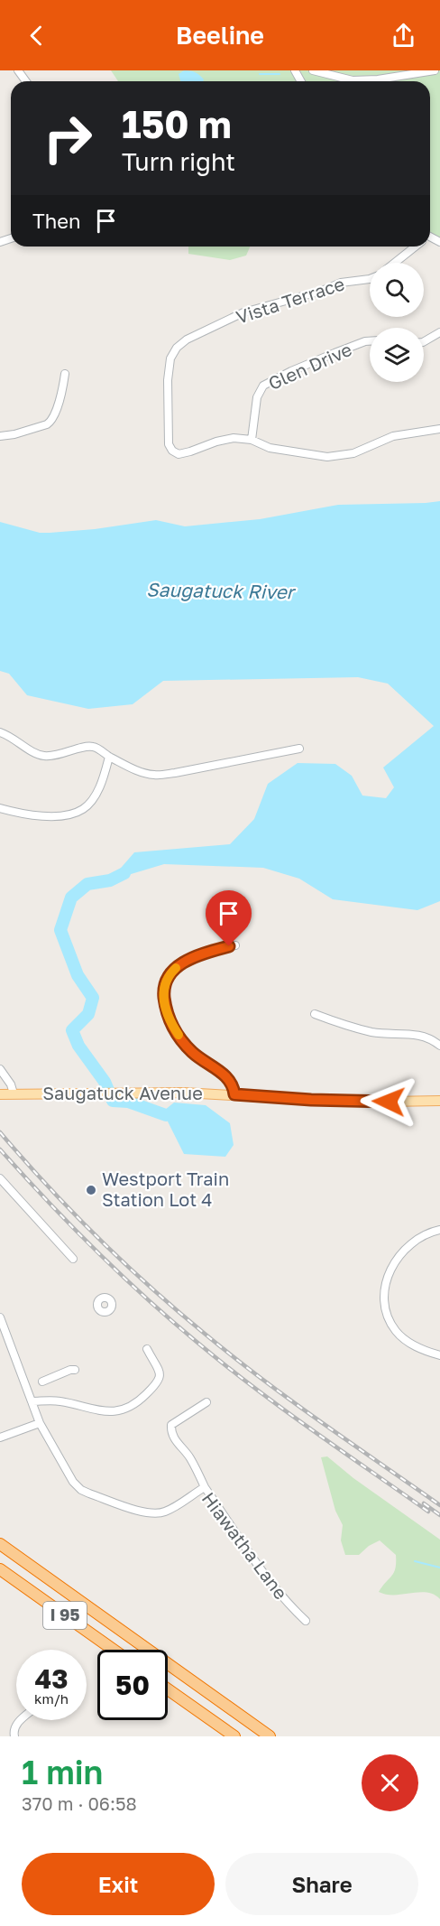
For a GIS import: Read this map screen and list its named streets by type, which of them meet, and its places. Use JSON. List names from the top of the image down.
{
  "streets": {
    "highway": ["I 95"],
    "main road": ["Saugatuck Avenue"],
    "street": ["Vista Terrace", "Glen Drive", "Hiawatha Lane"]
  },
  "crossings": [
    ["Vista Terrace", "Glen Drive"]
  ],
  "water": ["Saugatuck River"],
  "places": ["Westport Train Station Lot 4"],
  "page": {
    "header": "Beeline",
    "turn": ["150 m", "Turn right"],
    "then": "Then",
    "speed": "43 km/h",
    "limit": "50",
    "heading": ["1 min", "370 m · 06:58"],
    "buttons": ["Exit", "Share"]
  }
}
